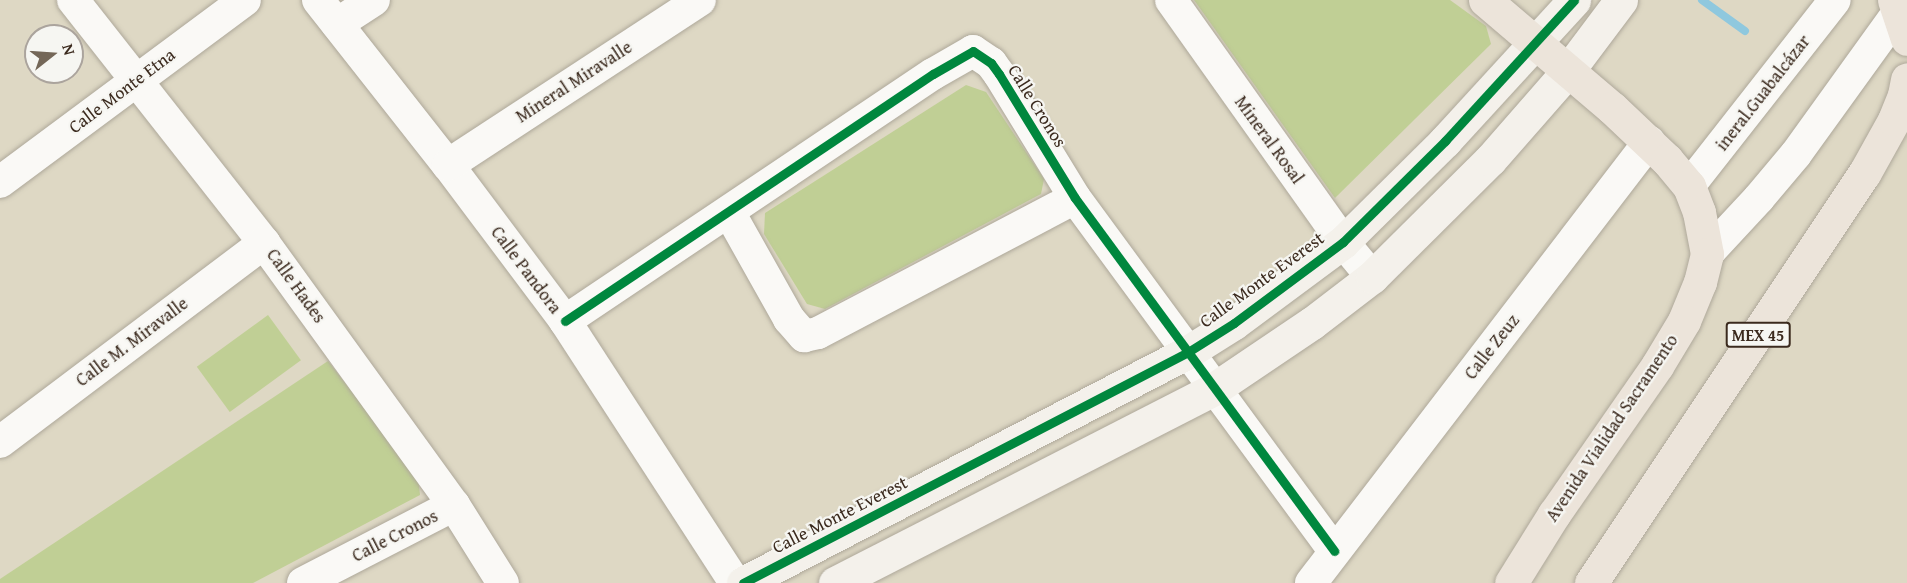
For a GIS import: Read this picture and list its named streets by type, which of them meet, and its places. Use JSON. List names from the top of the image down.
{
  "streets": {
    "highway": ["MEX 45", "Avenida Vialidad Sacramento"],
    "street": [
      "Mineral Miravalle",
      "Calle Monte Etna",
      "ineral.Guabalcázar",
      "Calle Cronos",
      "Mineral Rosal",
      "Calle Pandora",
      "Calle Monte Everest",
      "Calle Hades",
      "Calle M. Miravalle",
      "Calle Zeuz"
    ]
  },
  "crossings": [
    ["Mineral Miravalle", "Calle Pandora"],
    ["Calle Monte Etna", "Calle Hades"],
    ["ineral.Guabalcázar", "Avenida Vialidad Sacramento"],
    ["Calle Cronos", "Calle Pandora"],
    ["Calle Cronos", "Calle Monte Everest"],
    ["Calle Cronos", "Calle Hades"],
    ["Calle Cronos", "Calle Zeuz"],
    ["Mineral Rosal", "Calle Monte Everest"],
    ["Calle Monte Everest", "Avenida Vialidad Sacramento"],
    ["Calle Hades", "Calle M. Miravalle"],
    ["Calle Zeuz", "Avenida Vialidad Sacramento"]
  ],
  "north": "right"
}
